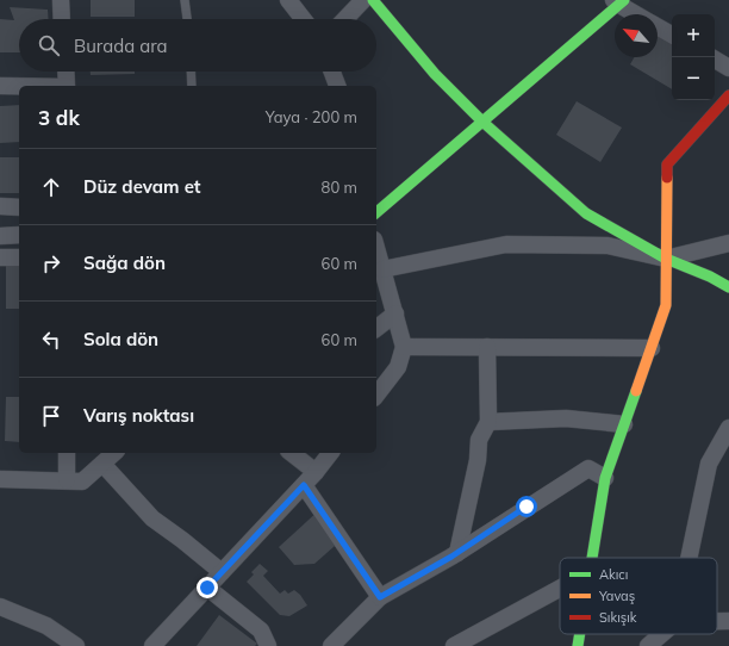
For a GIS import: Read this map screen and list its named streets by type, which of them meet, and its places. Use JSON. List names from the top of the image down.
{
  "legend": ["Akıcı", "Yavaş", "Sıkışık"],
  "north": "top left",
  "page": {
    "map_buttons": ["+", "−"],
    "search": "Burada ara",
    "heading": ["3 dk", "Yaya · 200 m"],
    "list": [
      ["Düz devam et", "80 m"],
      ["Sağa dön", "60 m"],
      ["Sola dön", "60 m"],
      "Varış noktası"
    ]
  }
}
